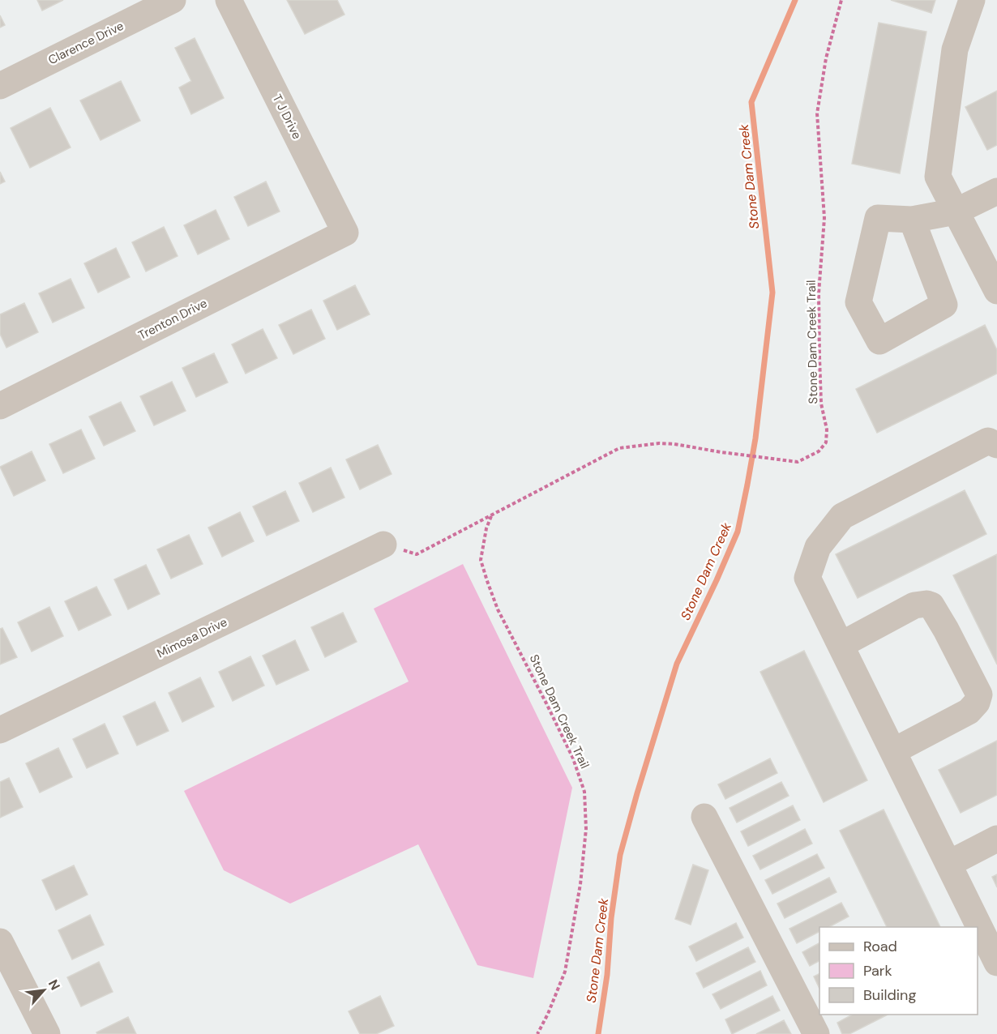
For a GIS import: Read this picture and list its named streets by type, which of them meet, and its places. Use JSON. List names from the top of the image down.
{
  "streets": {
    "street": [
      "Clarence Drive",
      "T J Drive",
      "Trenton Drive",
      "Mimosa Drive"
    ],
    "path": ["Stone Dam Creek Trail"]
  },
  "crossings": [
    ["T J Drive", "Trenton Drive"],
    ["Stone Dam Creek Trail", "Mimosa Drive"]
  ],
  "water": ["Stone Dam Creek"],
  "legend": ["Road", "Park", "Building"],
  "north": "top right"
}
